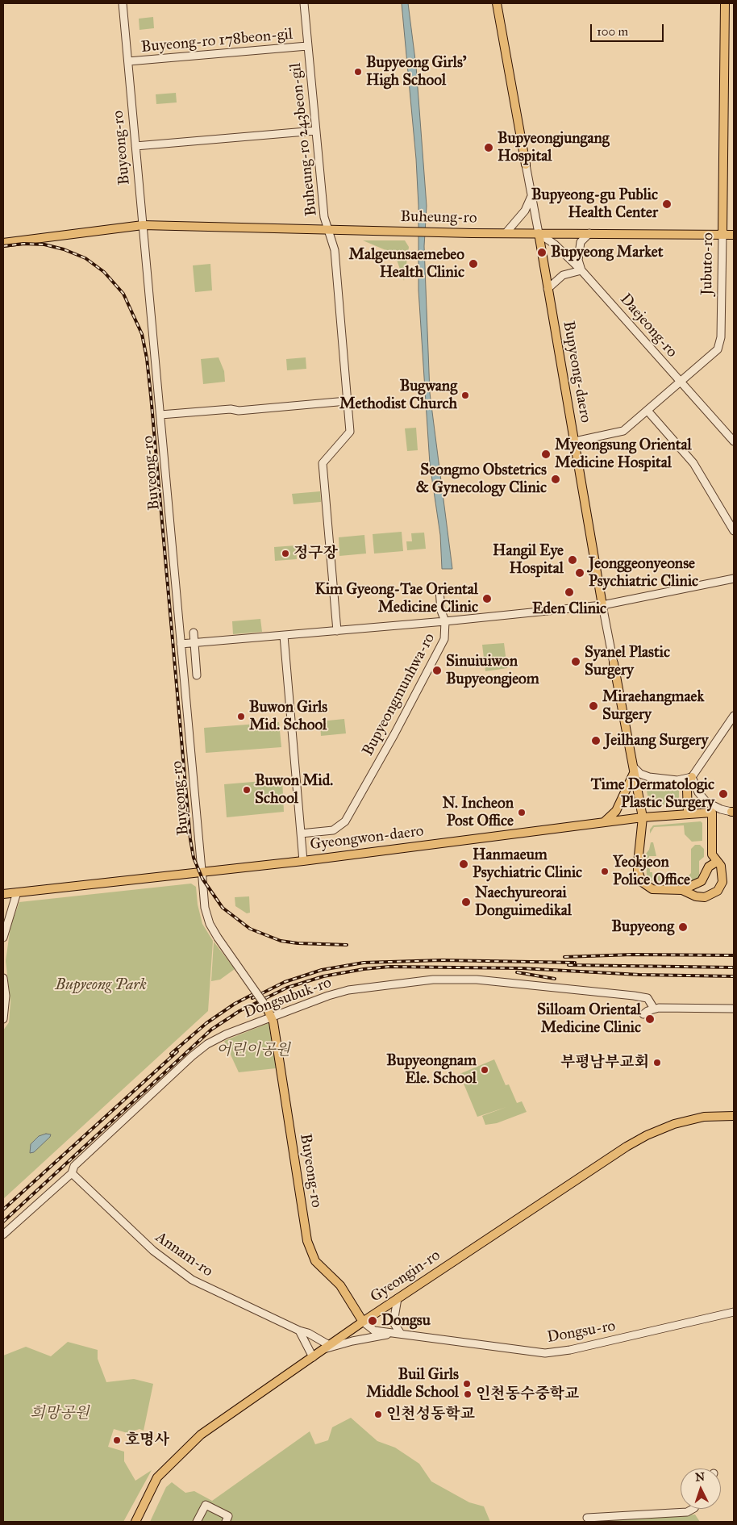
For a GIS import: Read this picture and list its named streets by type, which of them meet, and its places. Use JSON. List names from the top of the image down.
{
  "streets": {
    "main road": [
      "Buyeong-ro",
      "Buheung-ro",
      "Jubuto-ro",
      "Bupyeong-daero",
      "Gyeongwon-daero",
      "Gyeongin-ro"
    ],
    "street": [
      "Buyeong-ro 178beon-gil",
      "Buheung-ro 243beon-gil",
      "Daejeong-ro",
      "Bupyeongmunhwa-ro",
      "Dongsubuk-ro",
      "Annam-ro",
      "Dongsu-ro"
    ]
  },
  "crossings": [
    ["Buyeong-ro 178beon-gil", "Buheung-ro 243beon-gil"],
    ["Buyeong-ro 178beon-gil", "Buyeong-ro"],
    ["Buheung-ro 243beon-gil", "Buheung-ro"],
    ["Buyeong-ro", "Buheung-ro"],
    ["Buyeong-ro", "Gyeongwon-daero"],
    ["Buyeong-ro", "Dongsubuk-ro"],
    ["Buyeong-ro", "Gyeongin-ro"],
    ["Buyeong-ro", "Dongsu-ro"],
    ["Buheung-ro", "Jubuto-ro"],
    ["Buheung-ro", "Daejeong-ro"],
    ["Buheung-ro", "Bupyeong-daero"],
    ["Jubuto-ro", "Daejeong-ro"],
    ["Jubuto-ro", "Bupyeong-daero"],
    ["Daejeong-ro", "Bupyeong-daero"],
    ["Bupyeong-daero", "Bupyeongmunhwa-ro"],
    ["Bupyeong-daero", "Gyeongwon-daero"],
    ["Dongsubuk-ro", "Annam-ro"],
    ["Annam-ro", "Gyeongin-ro"],
    ["Gyeongin-ro", "Dongsu-ro"]
  ],
  "parks": ["Bupyeong Park", "어린이공원", "희망공원"],
  "places": [
    "Bupyeong Girls' High School",
    "Bupyeongjungang Hospital",
    "Bupyeong-gu Public Health Center",
    "Bupyeong Market",
    "Malgeunsaemebeo Health Clinic",
    "Bugwang Methodist Church",
    "Myeongsung Oriental Medicine Hospital",
    "Seongmo Obstetrics & Gynecology Clinic",
    "정구장",
    "Hangil Eye Hospital",
    "Jeonggeonyeonse Psychiatric Clinic",
    "Eden Clinic",
    "Kim Gyeong-Tae Oriental Medicine Clinic",
    "Syanel Plastic Surgery",
    "Sinuiuiwon Bupyeongjeom",
    "Miraehangmaek Surgery",
    "Buwon Girls Mid. School",
    "Jeilhang Surgery",
    "Buwon Mid. School",
    "Time Dermatologic Plastic Surgery",
    "N. Incheon Post Office",
    "Hanmaeum Psychiatric Clinic",
    "Yeokjeon Police Office",
    "Naechyureorai Donguimedikal",
    "Bupyeong",
    "Silloam Oriental Medicine Clinic",
    "부평남부교회",
    "Bupyeongnam Ele. School",
    "Dongsu",
    "Buil Girls Middle School",
    "인천동수중학교",
    "인천성동학교",
    "호명사"
  ],
  "scale_bar": "100 m",
  "north": "top"
}
